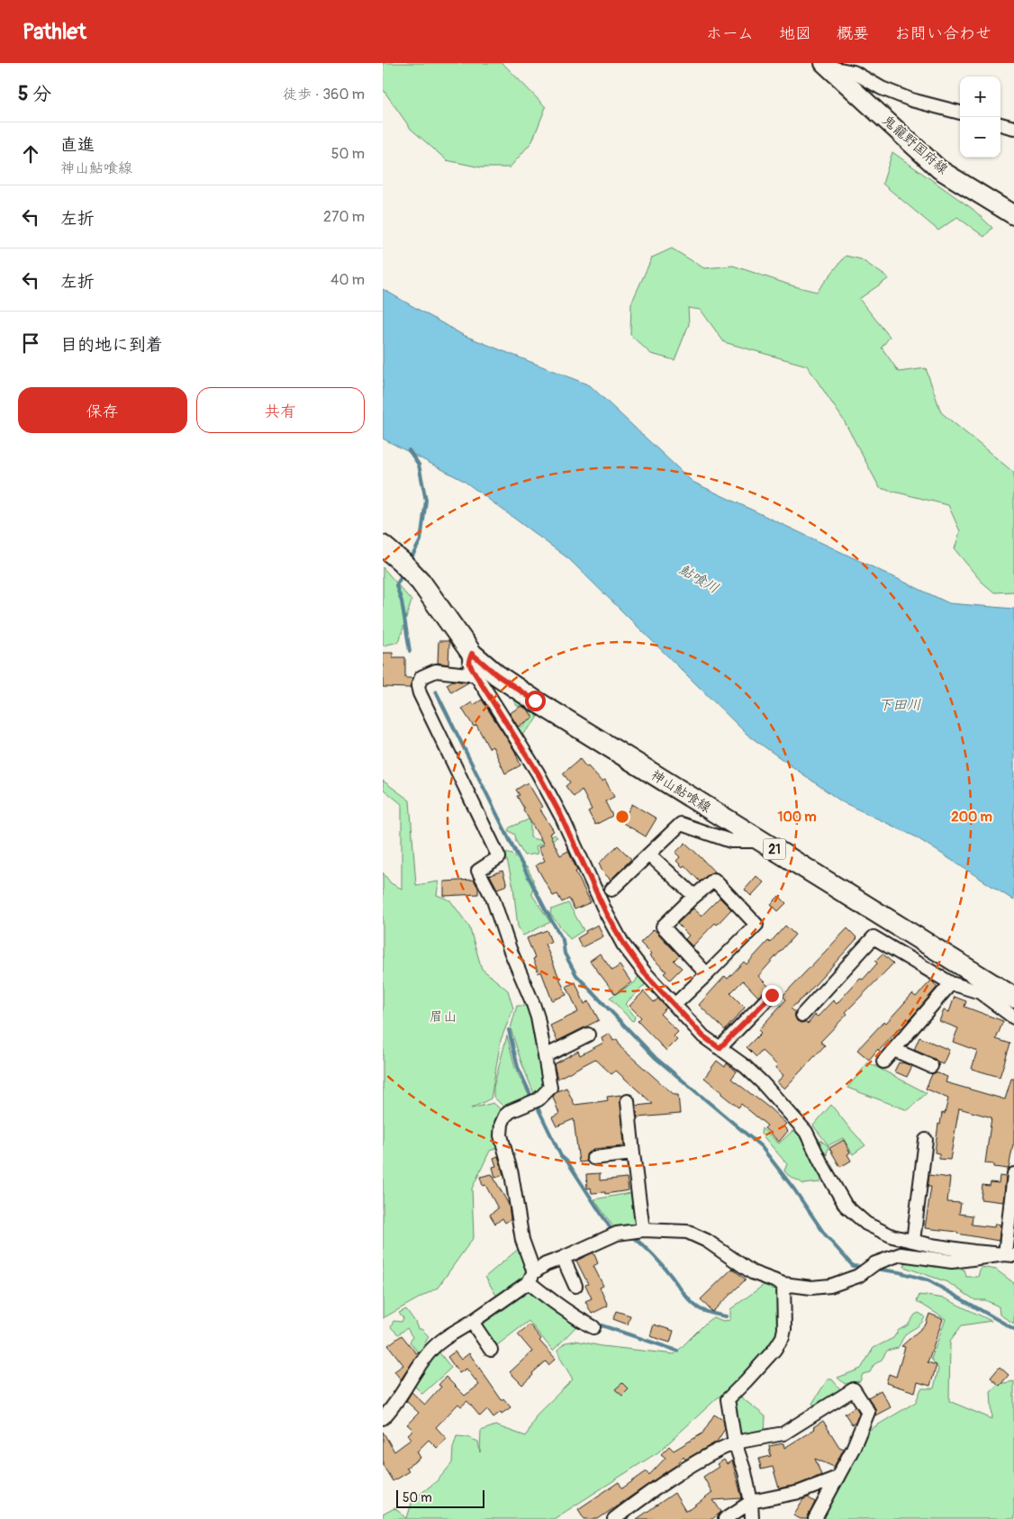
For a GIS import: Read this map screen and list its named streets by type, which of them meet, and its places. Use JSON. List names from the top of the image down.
{
  "streets": {
    "main road": ["鬼籠野国府線", "神山鮎喰線", "21"]
  },
  "water": ["鮎喰川", "下田川"],
  "parks": ["眉山"],
  "scale_bar": "50 m",
  "page": {
    "header": "Pathlet",
    "nav": [
      "ホーム",
      "地図",
      "概要",
      "お問い合わせ"
    ],
    "heading": ["5 分", "徒歩 · 360 m"],
    "map_buttons": ["+", "−"],
    "list": [
      ["直進", "神山鮎喰線", "50 m"],
      ["左折", "270 m"],
      ["左折", "40 m"],
      "目的地に到着"
    ],
    "buttons": ["保存", "共有"],
    "scale": "50 m"
  },
  "rings": ["100 m", "200 m"]
}
